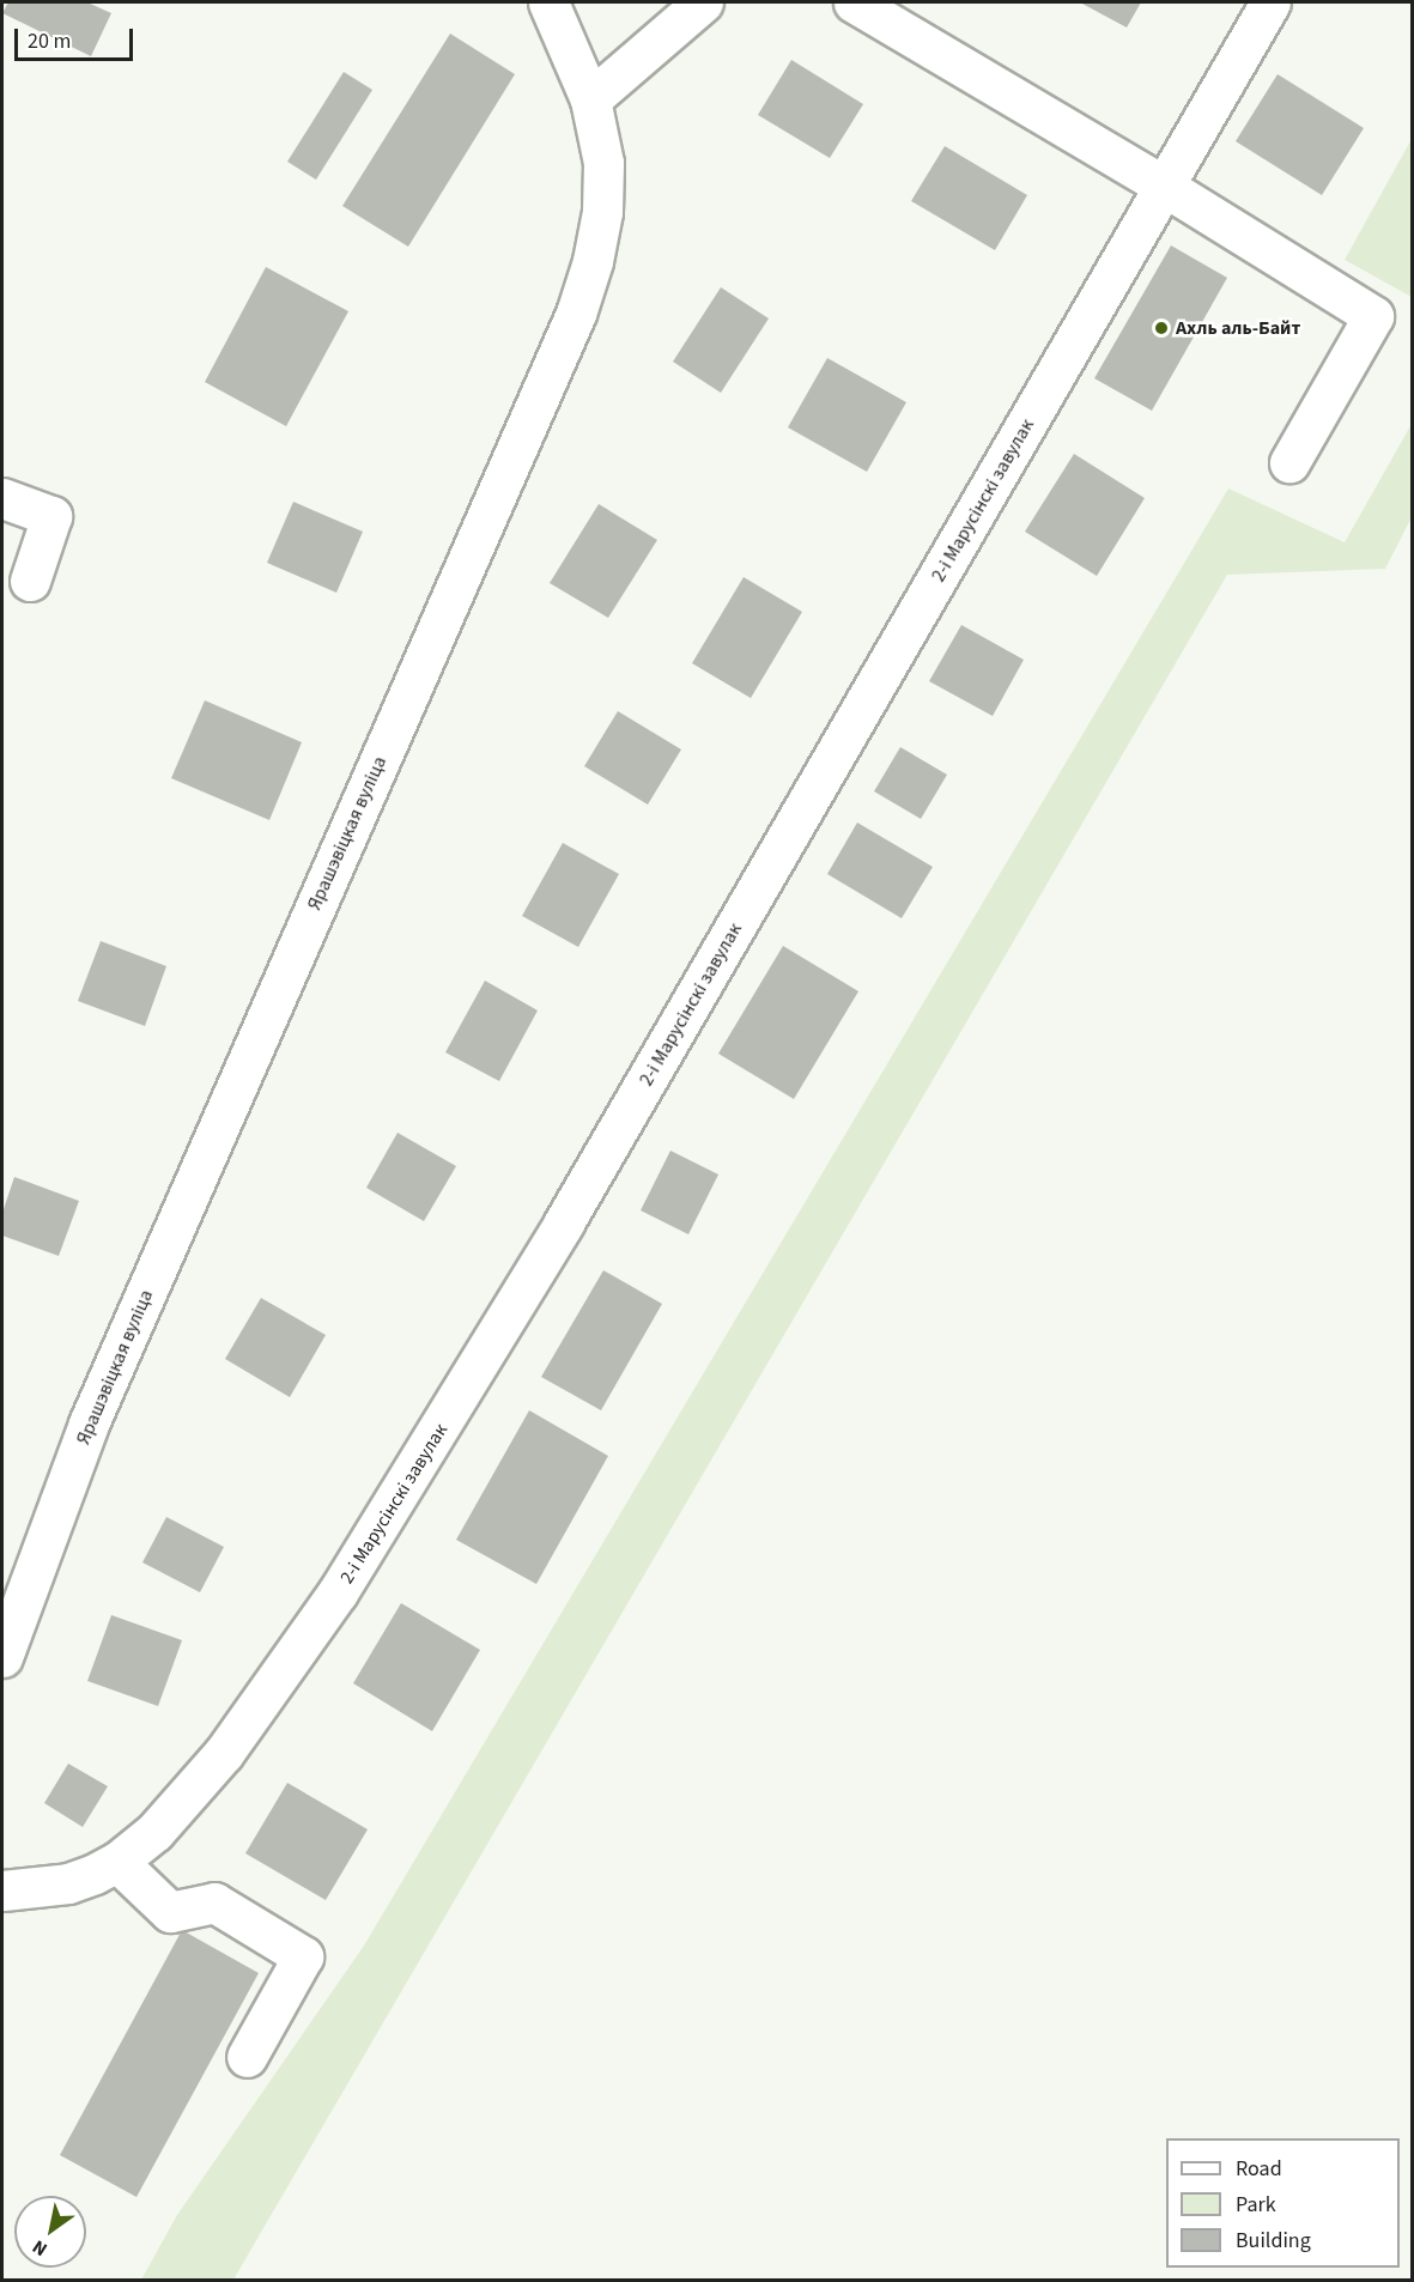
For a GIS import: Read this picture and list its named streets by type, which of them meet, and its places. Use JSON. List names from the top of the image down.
{
  "streets": {
    "street": ["2-і Марусінскі завулак", "Ярашэвіцкая вуліца"]
  },
  "places": ["Ахль аль-Байт"],
  "legend": ["Road", "Park", "Building"],
  "scale_bar": "20 m",
  "north": "bottom left"
}
